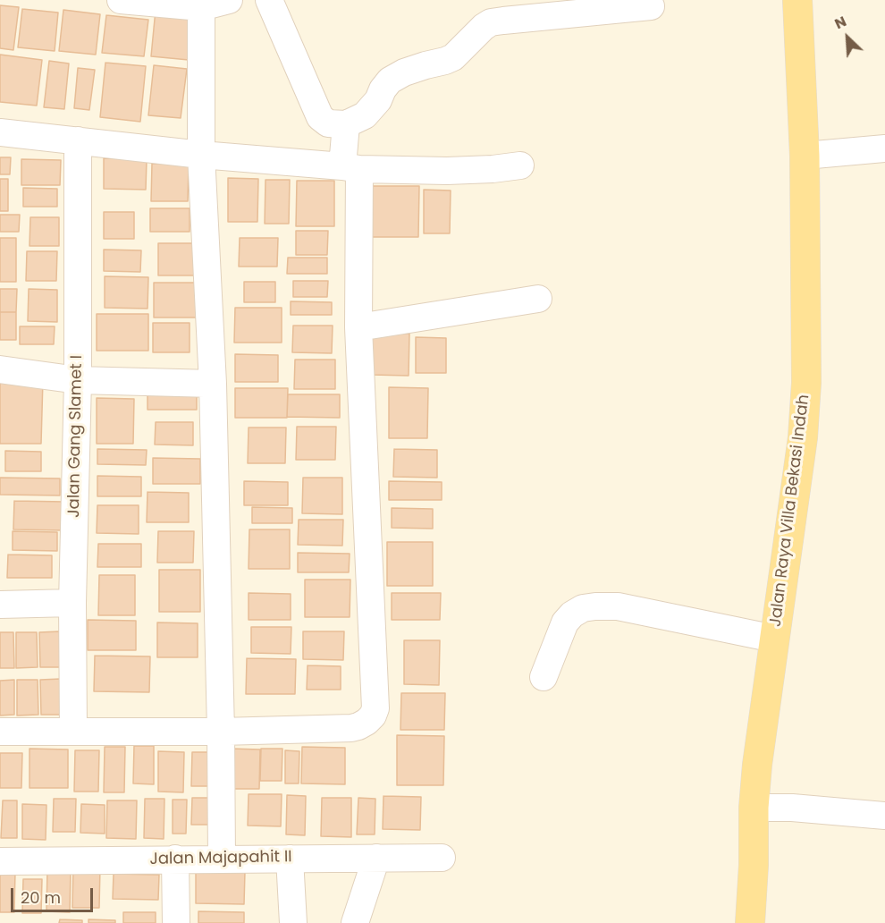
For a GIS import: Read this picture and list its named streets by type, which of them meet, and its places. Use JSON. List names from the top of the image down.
{
  "streets": {
    "main road": ["Jalan Raya Villa Bekasi Indah"],
    "street": ["Jalan Gang Slamet I", "Jalan Majapahit II"]
  },
  "scale_bar": "20 m",
  "north": "top left"
}
